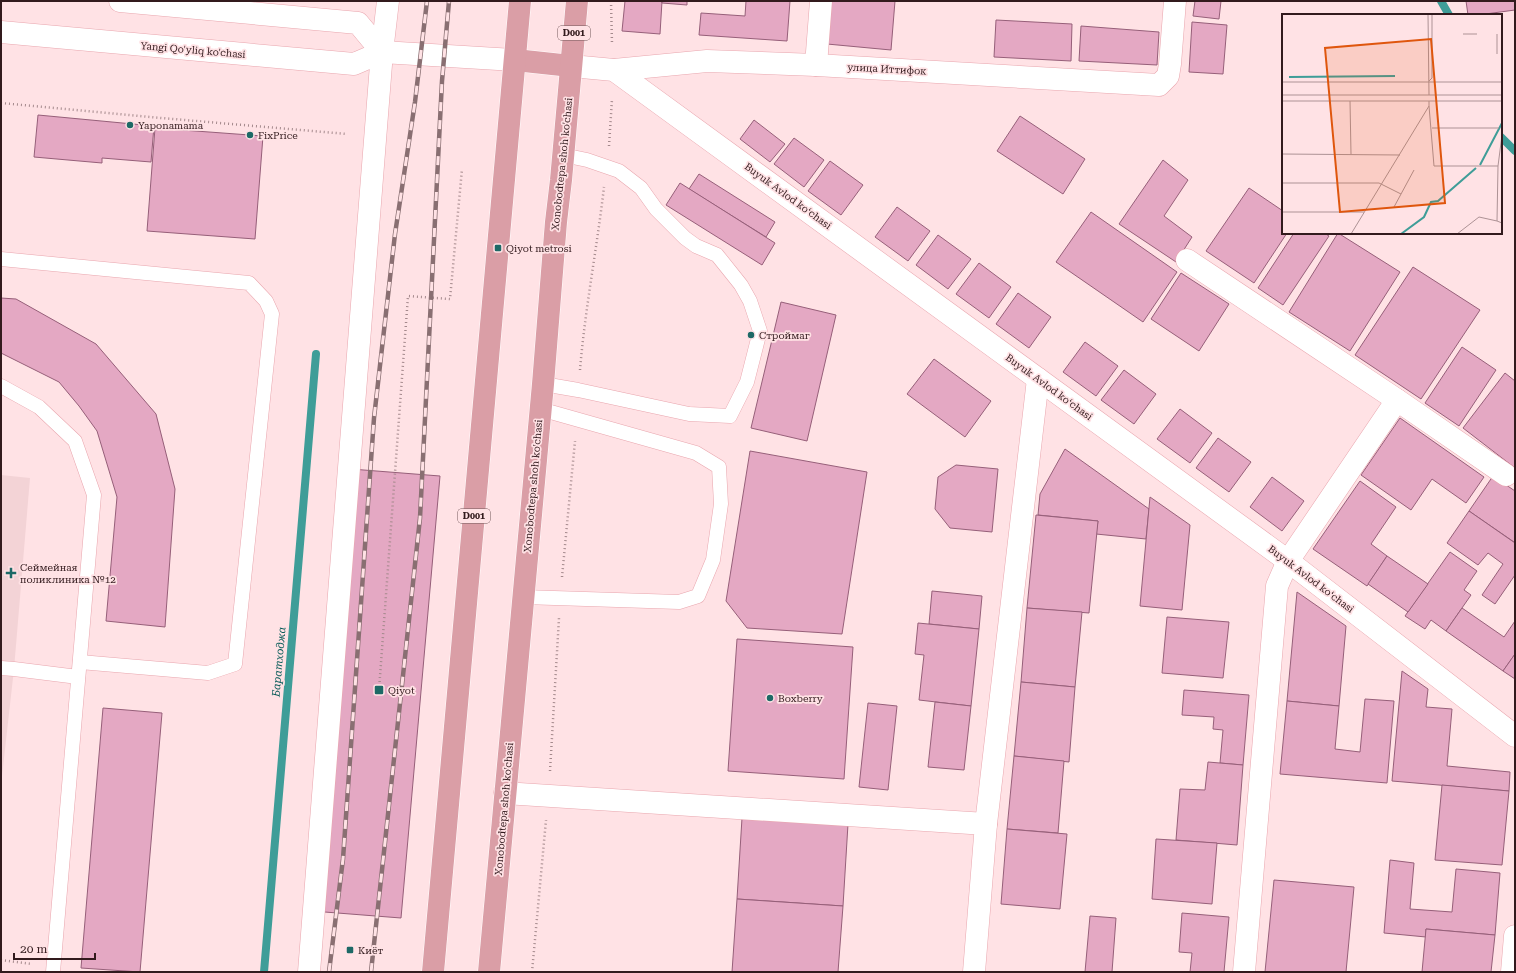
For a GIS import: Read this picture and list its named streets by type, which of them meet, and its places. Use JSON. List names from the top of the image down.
{
  "streets": {
    "highway": ["D001", "Xonobodtepa shoh ko'chasi"],
    "street": ["Yangi Qo'yliq ko'chasi", "улица Иттифок", "Buyuk Avlod koʻchasi"]
  },
  "crossings": [
    ["D001", "Yangi Qo'yliq ko'chasi"],
    ["улица Иттифок", "Buyuk Avlod koʻchasi"]
  ],
  "water": ["Баратходжа"],
  "places": {
    "other": [
      "Yaponamama",
      "FixPrice",
      "Строймаг",
      "Boxberry"
    ],
    "transit": ["Qiyot metrosi", "Qiyot", "Киёт"],
    "health": ["Сеймейная поликлиника №12"]
  },
  "scale_bar": "20 m"
}
